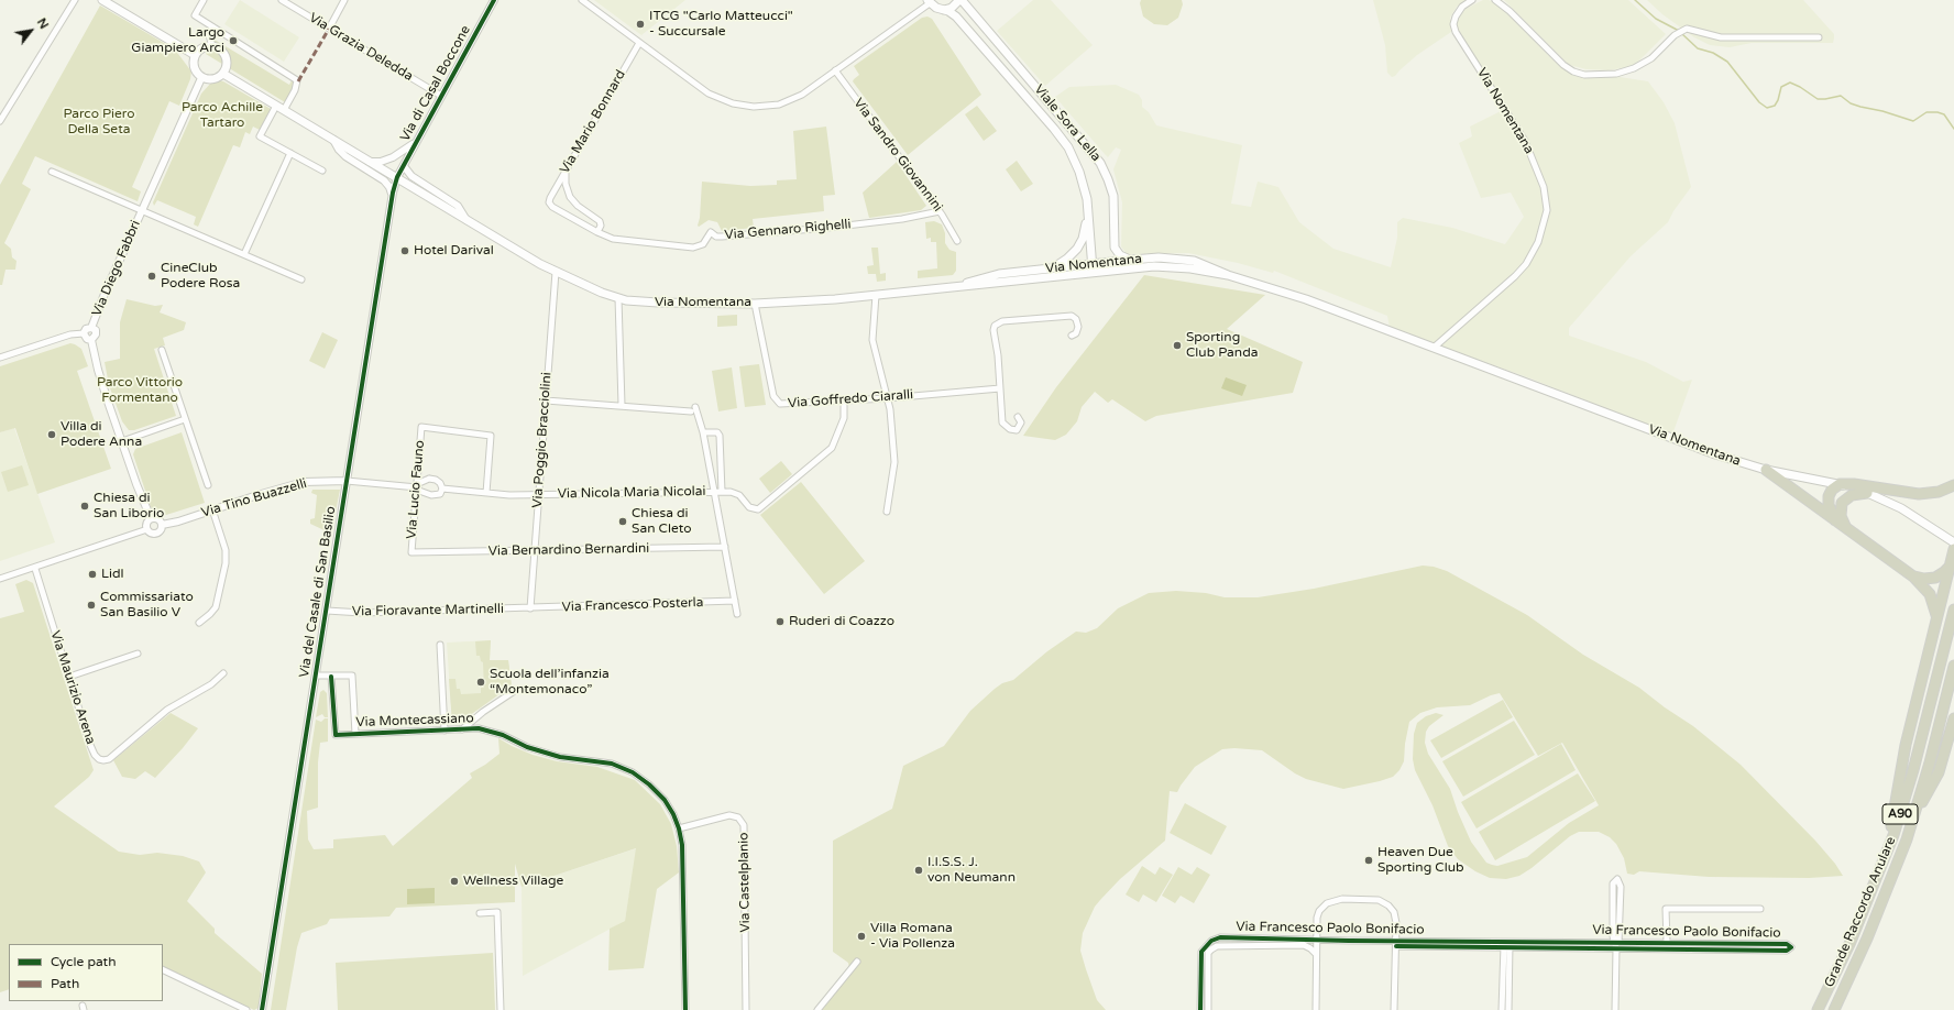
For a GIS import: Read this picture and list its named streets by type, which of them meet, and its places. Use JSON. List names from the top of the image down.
{
  "streets": {
    "highway": ["A90", "Grande Raccordo Anulare"],
    "main road": ["Via Nomentana", "Viale Sora Lella"],
    "street": [
      "Via Grazia Deledda",
      "Via di Casal Boccone",
      "Via Mario Bonnard",
      "Via Sandro Giovannini",
      "Via Gennaro Righelli",
      "Via Diego Fabbri",
      "Via Goffredo Ciaralli",
      "Via Poggio Bracciolini",
      "Via Lucio Fauno",
      "Via Nicola Maria Nicolai",
      "Via Tino Buazzelli",
      "Via Bernardino Bernardini",
      "Via del Casale di San Basilio",
      "Via Francesco Posterla",
      "Via Fioravante Martinelli",
      "Via Maurizio Arena",
      "Via Montecassiano",
      "Via Castelplanio",
      "Via Francesco Paolo Bonifacio"
    ]
  },
  "crossings": [
    ["Via Grazia Deledda", "Via di Casal Boccone"],
    ["Via di Casal Boccone", "Via Nomentana"],
    ["Via di Casal Boccone", "Via del Casale di San Basilio"],
    ["Via Nomentana", "Viale Sora Lella"],
    ["Via Nomentana", "Via Diego Fabbri"],
    ["Via Nomentana", "Via Goffredo Ciaralli"],
    ["Via Nomentana", "Via Poggio Bracciolini"],
    ["Via Nomentana", "Via del Casale di San Basilio"],
    ["Via Mario Bonnard", "Via Gennaro Righelli"],
    ["Via Sandro Giovannini", "Via Gennaro Righelli"],
    ["Via Goffredo Ciaralli", "Via Nicola Maria Nicolai"],
    ["Via Poggio Bracciolini", "Via Nicola Maria Nicolai"],
    ["Via Poggio Bracciolini", "Via Bernardino Bernardini"],
    ["Via Poggio Bracciolini", "Via Francesco Posterla"],
    ["Via Poggio Bracciolini", "Via Fioravante Martinelli"],
    ["Via Lucio Fauno", "Via Nicola Maria Nicolai"],
    ["Via Lucio Fauno", "Via Bernardino Bernardini"],
    ["Via Nicola Maria Nicolai", "Via Bernardino Bernardini"],
    ["Via Nicola Maria Nicolai", "Via Francesco Posterla"],
    ["Via Tino Buazzelli", "Via del Casale di San Basilio"],
    ["Via del Casale di San Basilio", "Via Fioravante Martinelli"],
    ["Via del Casale di San Basilio", "Via Montecassiano"],
    ["Via Francesco Posterla", "Via Fioravante Martinelli"],
    ["Via Montecassiano", "Via Castelplanio"]
  ],
  "parks": ["Parco Achille Tartaro", "Parco Piero Della Seta", "Parco Vittorio Formentano"],
  "places": [
    "ITCG \"Carlo Matteucci\" - Succursale",
    "Largo Giampiero Arci",
    "Hotel Darival",
    "CineClub Podere Rosa",
    "Sporting Club Panda",
    "Villa di Podere Anna",
    "Chiesa di San Liborio",
    "Chiesa di San Cleto",
    "Lidl",
    "Commissariato San Basilio V",
    "Ruderi di Coazzo",
    "Scuola dell’infanzia “Montemonaco”",
    "Heaven Due Sporting Club",
    "I.I.S.S. J. von Neumann",
    "Wellness Village",
    "Villa Romana - Via Pollenza"
  ],
  "legend": ["Cycle path", "Path"],
  "north": "top right"
}
